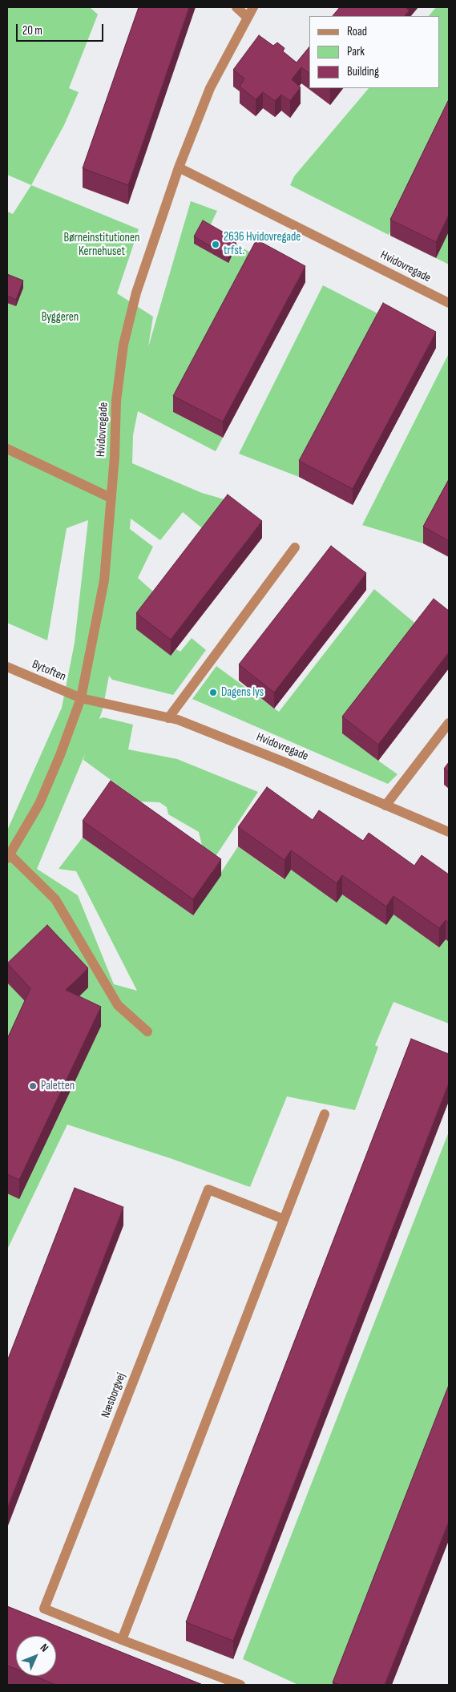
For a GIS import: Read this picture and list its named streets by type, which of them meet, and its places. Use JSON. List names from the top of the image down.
{
  "streets": {
    "street": ["Hvidovregade", "Bytoften", "Næsborgvej"]
  },
  "crossings": [
    ["Hvidovregade", "Bytoften"]
  ],
  "parks": ["Børneinstitutionen Kernehuset", "Byggeren"],
  "places": ["2636 Hvidovregade trfst.", "Dagens lys", "Paletten"],
  "legend": ["Road", "Park", "Building"],
  "scale_bar": "20 m",
  "north": "top right"
}
